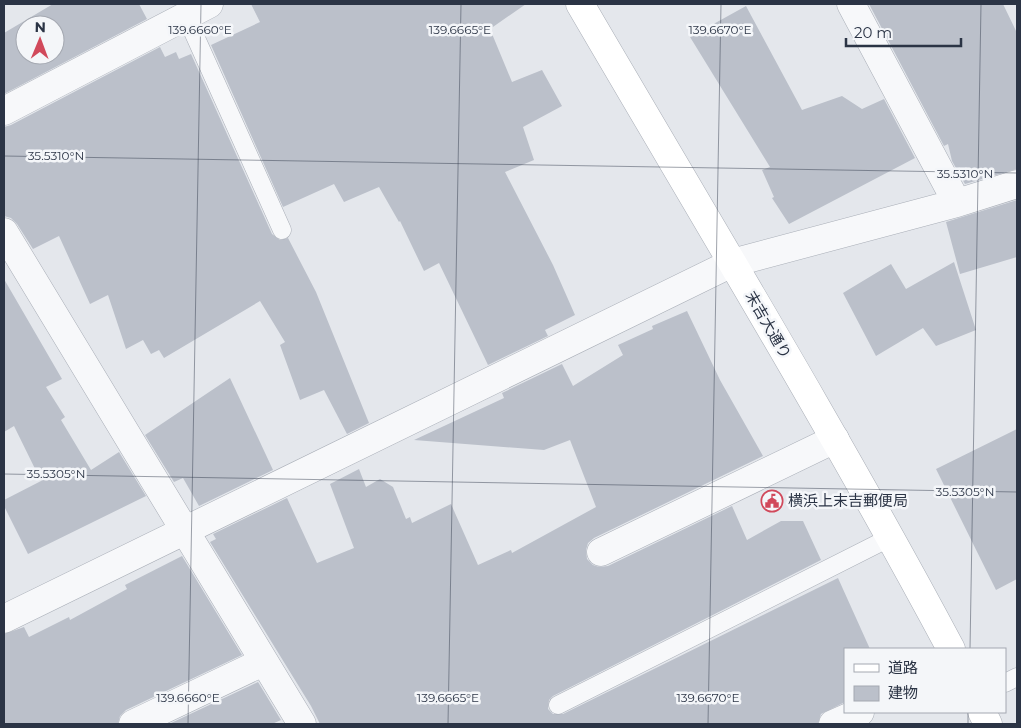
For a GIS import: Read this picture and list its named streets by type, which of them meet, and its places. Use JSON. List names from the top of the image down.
{
  "streets": {
    "street": ["末吉大通り"]
  },
  "places": {
    "public building": ["横浜上末吉郵便局"]
  },
  "legend": ["道路", "建物"],
  "scale_bar": "20 m",
  "north": "top",
  "coordinates": [
    "139.6660°E",
    "139.6665°E",
    "139.6670°E",
    "35.5310°N",
    "35.5305°N"
  ]
}
